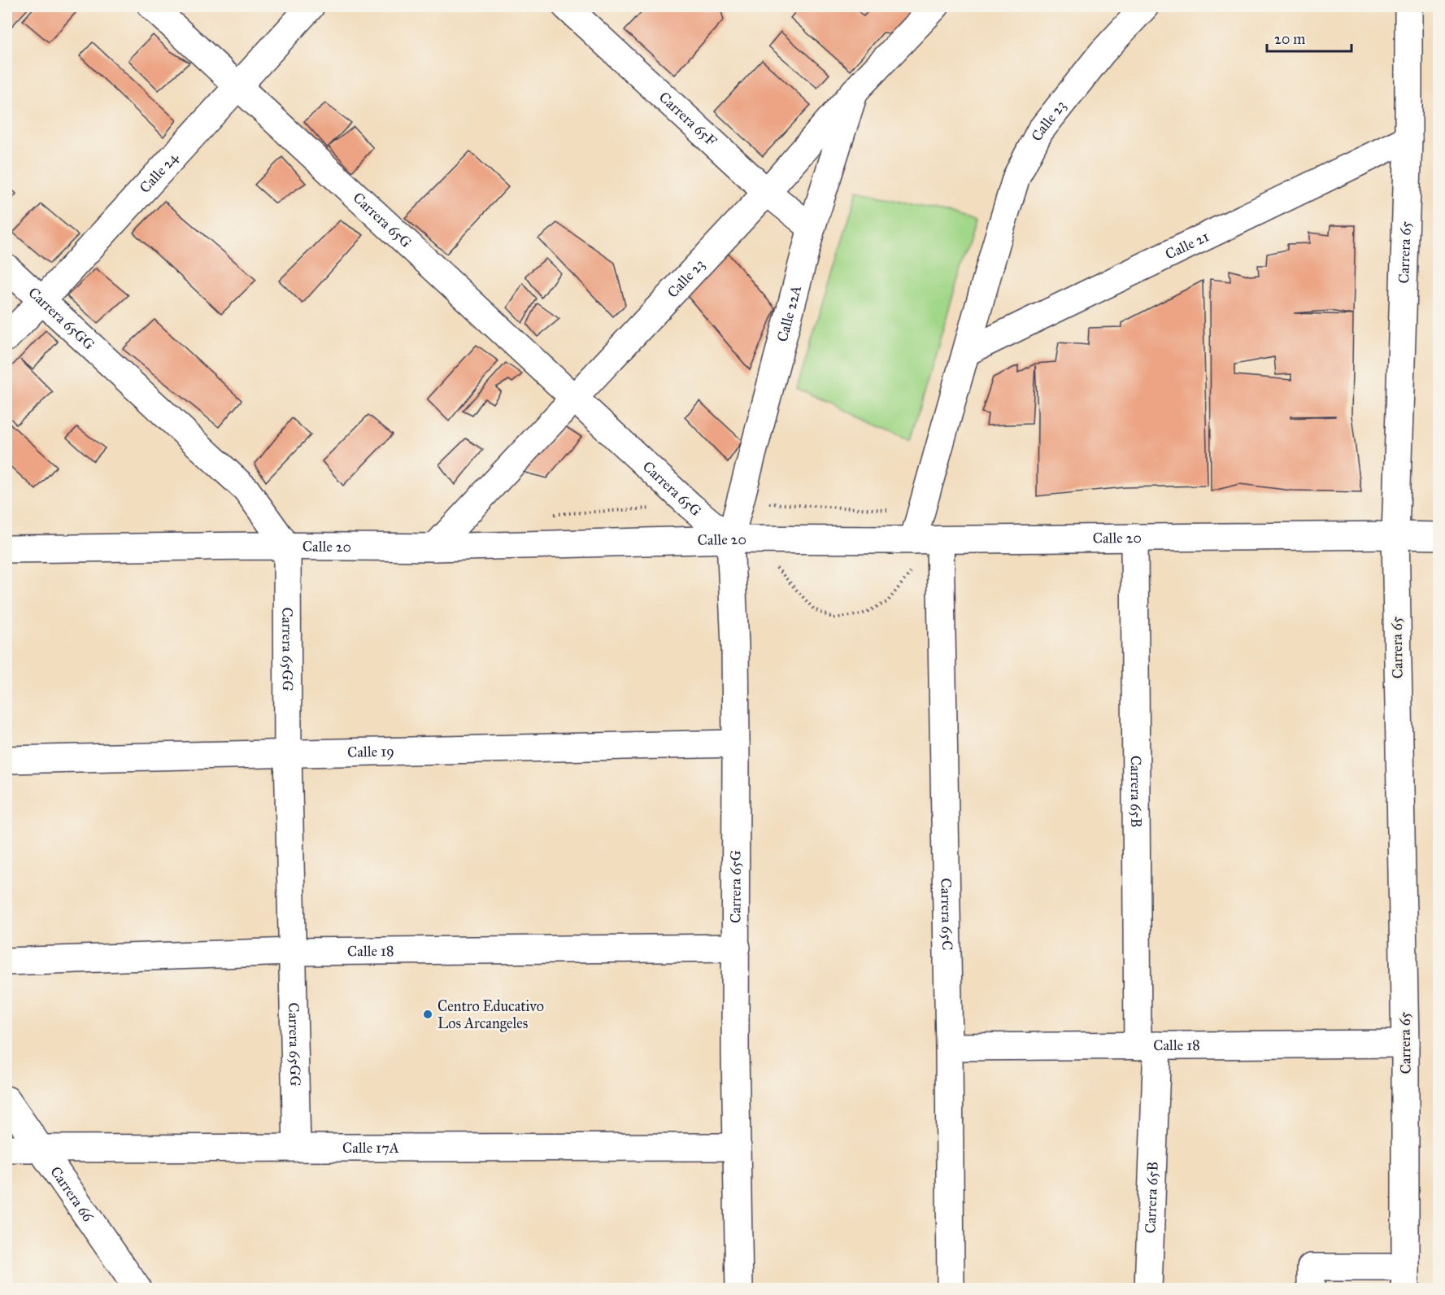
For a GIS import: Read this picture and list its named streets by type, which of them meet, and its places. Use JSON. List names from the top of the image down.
{
  "streets": {
    "street": [
      "Carrera 65F",
      "Calle 23",
      "Calle 24",
      "Carrera 65G",
      "Calle 21",
      "Carrera 65",
      "Calle 22A",
      "Carrera 65GG",
      "Calle 20",
      "Calle 19",
      "Carrera 65B",
      "Carrera 65C",
      "Calle 18",
      "Calle 17A",
      "Carrera 66"
    ]
  },
  "crossings": [
    ["Carrera 65F", "Calle 23"],
    ["Carrera 65F", "Calle 22A"],
    ["Calle 23", "Carrera 65G"],
    ["Calle 23", "Calle 21"],
    ["Calle 23", "Calle 22A"],
    ["Calle 23", "Calle 20"],
    ["Calle 24", "Carrera 65G"],
    ["Calle 24", "Carrera 65GG"],
    ["Carrera 65G", "Calle 22A"],
    ["Carrera 65G", "Calle 20"],
    ["Carrera 65G", "Calle 19"],
    ["Carrera 65G", "Calle 18"],
    ["Carrera 65G", "Calle 17A"],
    ["Calle 21", "Carrera 65"],
    ["Carrera 65", "Calle 20"],
    ["Carrera 65", "Calle 18"],
    ["Calle 22A", "Calle 20"],
    ["Carrera 65GG", "Calle 20"],
    ["Carrera 65GG", "Calle 19"],
    ["Carrera 65GG", "Calle 18"],
    ["Carrera 65GG", "Calle 17A"],
    ["Calle 20", "Carrera 65B"],
    ["Calle 20", "Carrera 65C"],
    ["Carrera 65B", "Calle 18"],
    ["Carrera 65C", "Calle 18"],
    ["Calle 17A", "Carrera 66"]
  ],
  "places": ["Centro Educativo Los Arcangeles"],
  "scale_bar": "20 m"
}
